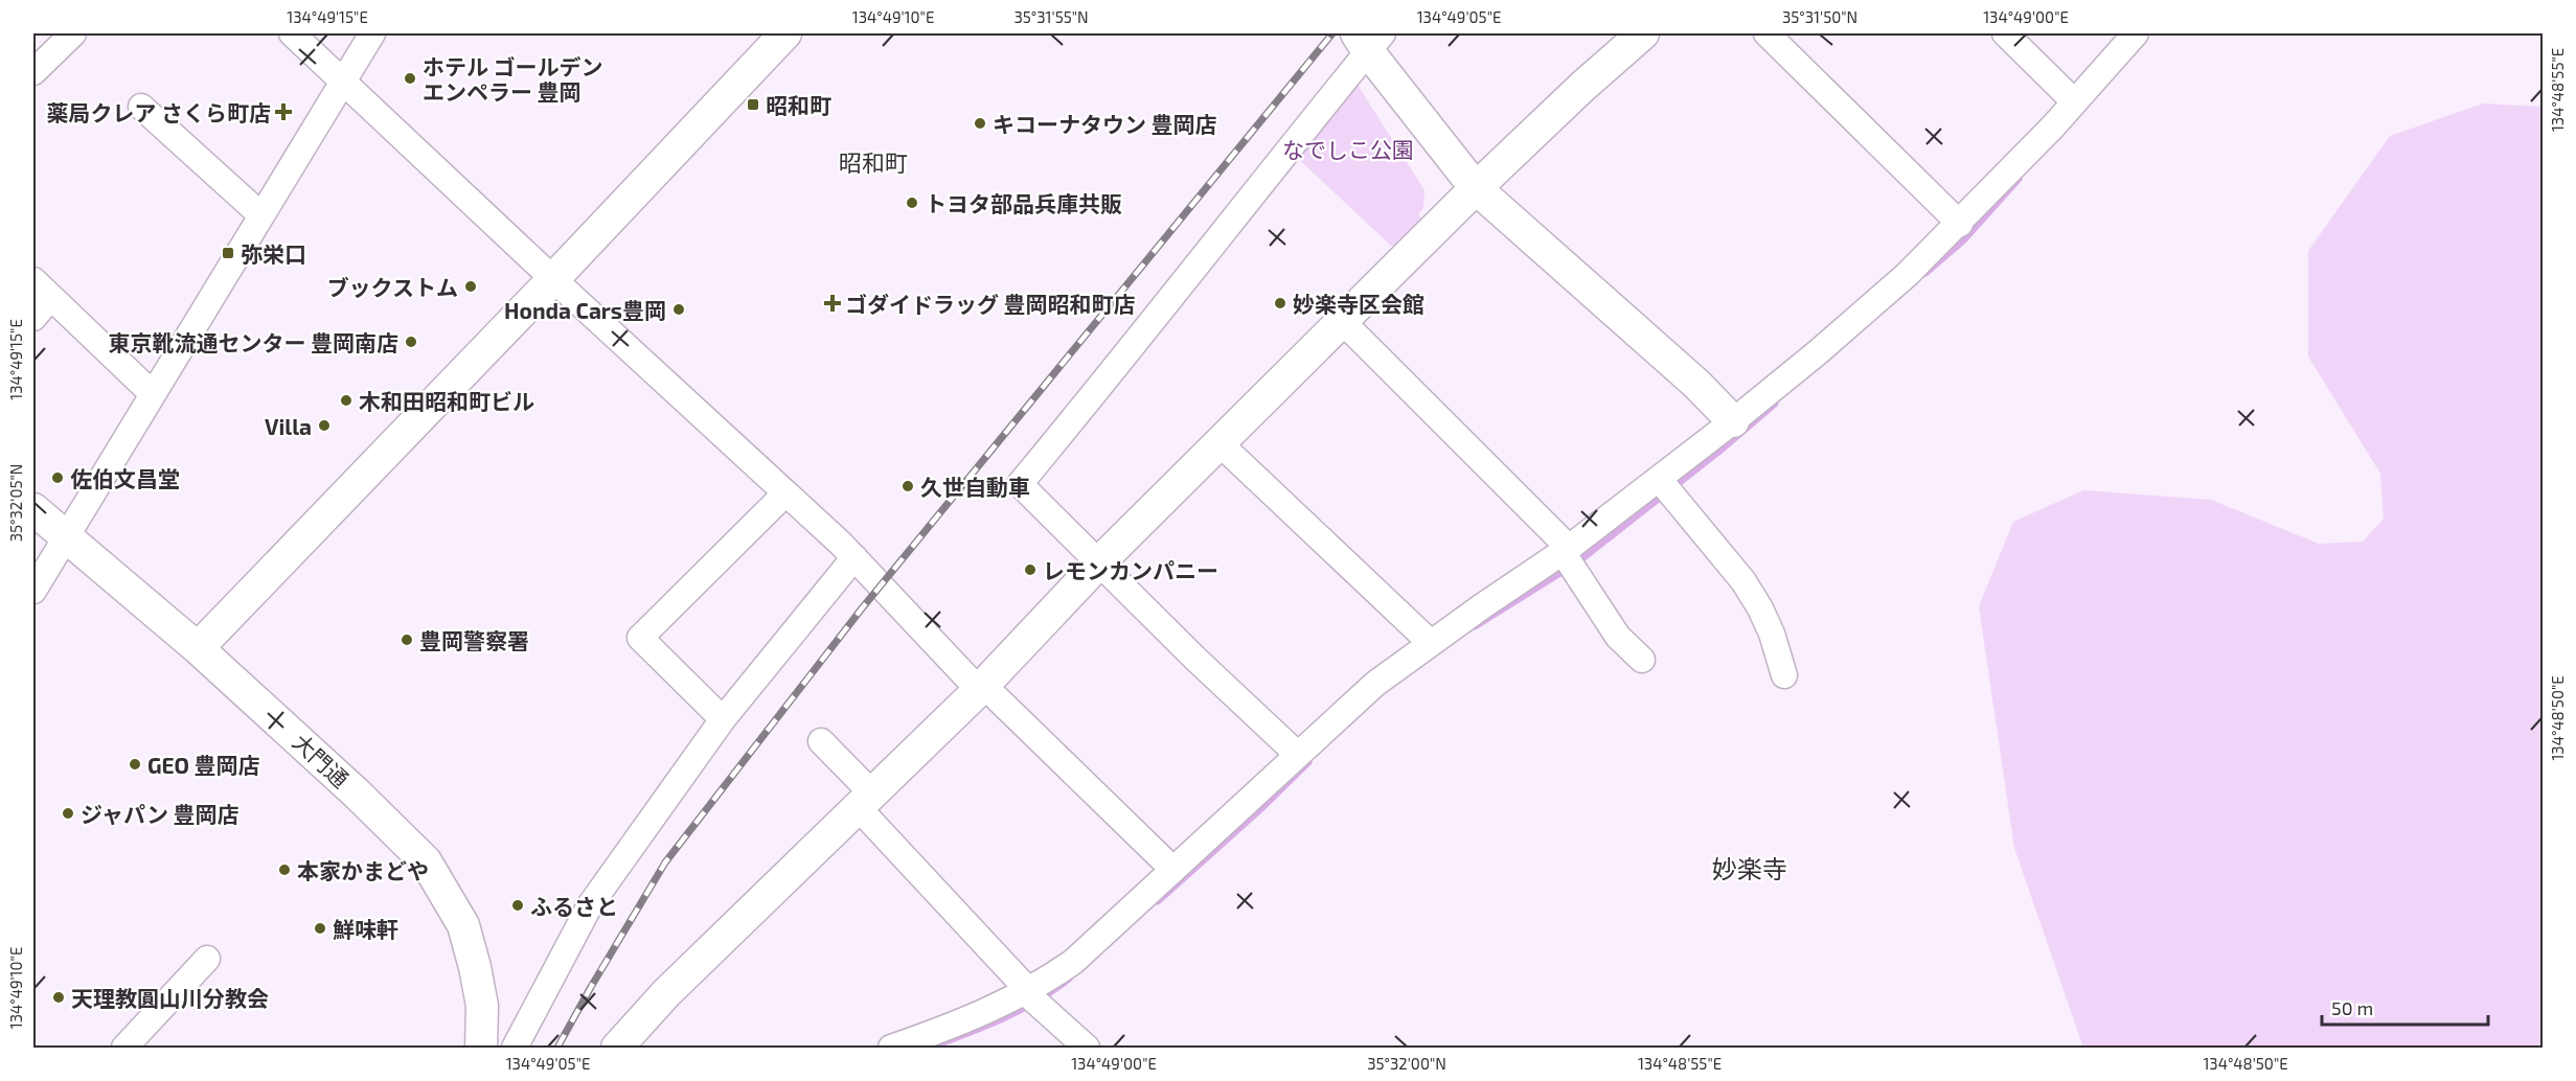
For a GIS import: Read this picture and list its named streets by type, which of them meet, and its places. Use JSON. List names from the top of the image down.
{
  "streets": {
    "street": ["大門通"]
  },
  "districts": ["昭和町", "妙楽寺"],
  "parks": ["なでしこ公園"],
  "places": {
    "other": [
      "ホテル ゴールデン エンペラー 豊岡",
      "キコーナタウン 豊岡店",
      "トヨタ部品兵庫共販",
      "ブックストム",
      "妙楽寺区会館",
      "Honda Cars豊岡",
      "東京靴流通センター 豊岡南店",
      "木和田昭和町ビル",
      "Villa",
      "佐伯文昌堂",
      "久世自動車",
      "レモンカンパニー",
      "豊岡警察署",
      "GEO 豊岡店",
      "ジャパン 豊岡店",
      "本家かまどや",
      "ふるさと",
      "鮮味軒",
      "天理教圓山川分教会"
    ],
    "transit": ["昭和町", "弥栄口"],
    "health": ["薬局クレア さくら町店", "ゴダイドラッグ 豊岡昭和町店"]
  },
  "scale_bar": "50 m",
  "coordinates": [
    "134°49'15\"E",
    "134°49'10\"E",
    "35°31'55\"N",
    "134°49'05\"E",
    "35°31'50\"N",
    "134°49'00\"E",
    "134°48'55\"E",
    "35°32'05\"N",
    "134°48'50\"E",
    "35°32'00\"N"
  ]
}
